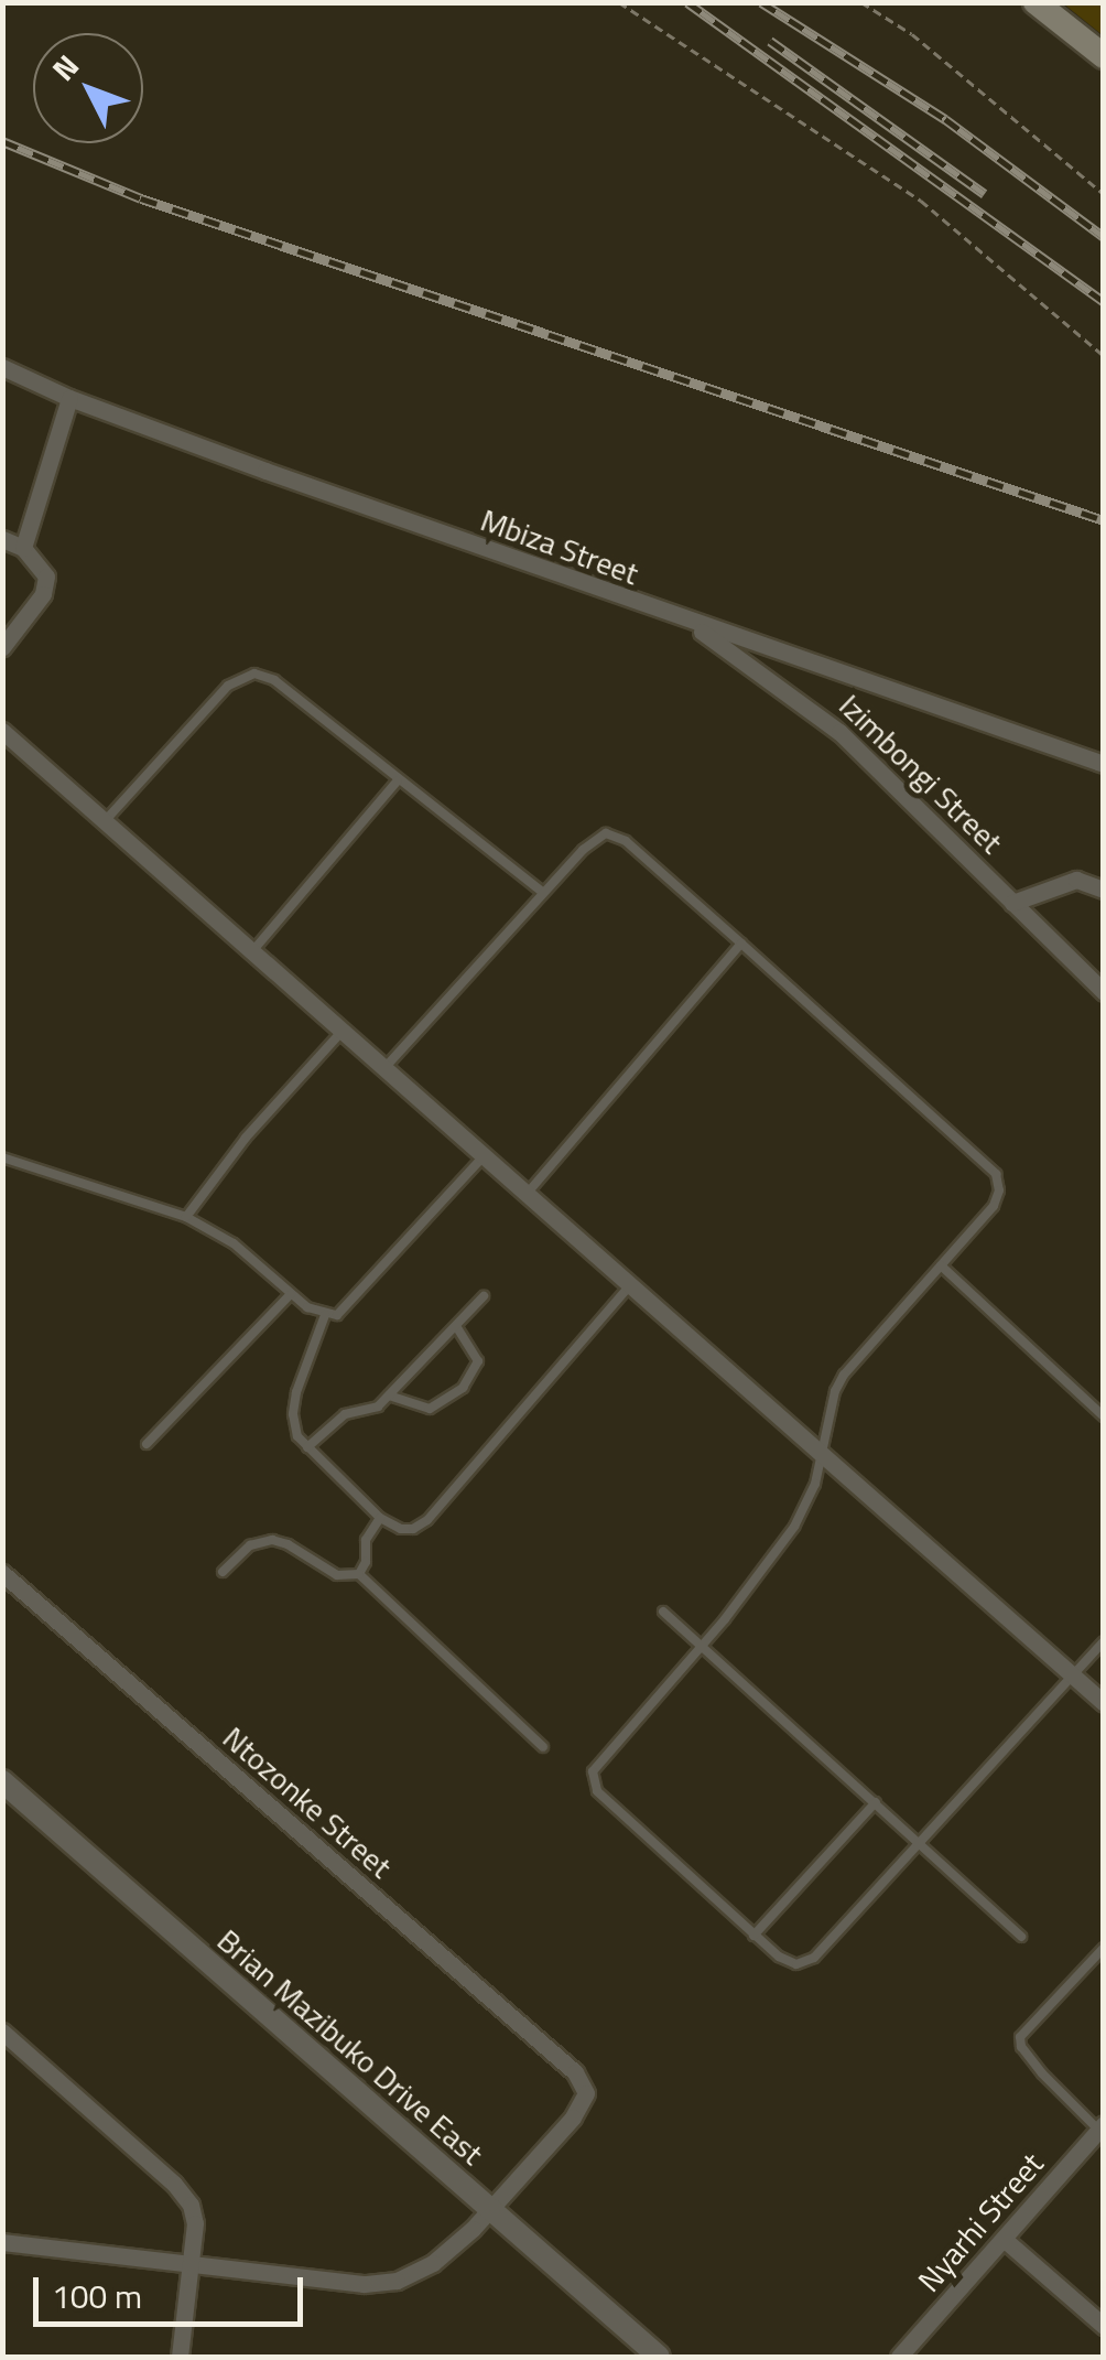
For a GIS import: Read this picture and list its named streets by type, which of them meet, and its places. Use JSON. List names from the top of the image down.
{
  "streets": {
    "street": [
      "Mbiza Street",
      "Izimbongi Street",
      "Ntozonke Street",
      "Brian Mazibuko Drive East",
      "Nyarhi Street"
    ]
  },
  "crossings": [
    ["Mbiza Street", "Izimbongi Street"],
    ["Ntozonke Street", "Brian Mazibuko Drive East"]
  ],
  "scale_bar": "100 m",
  "north": "top left"
}
